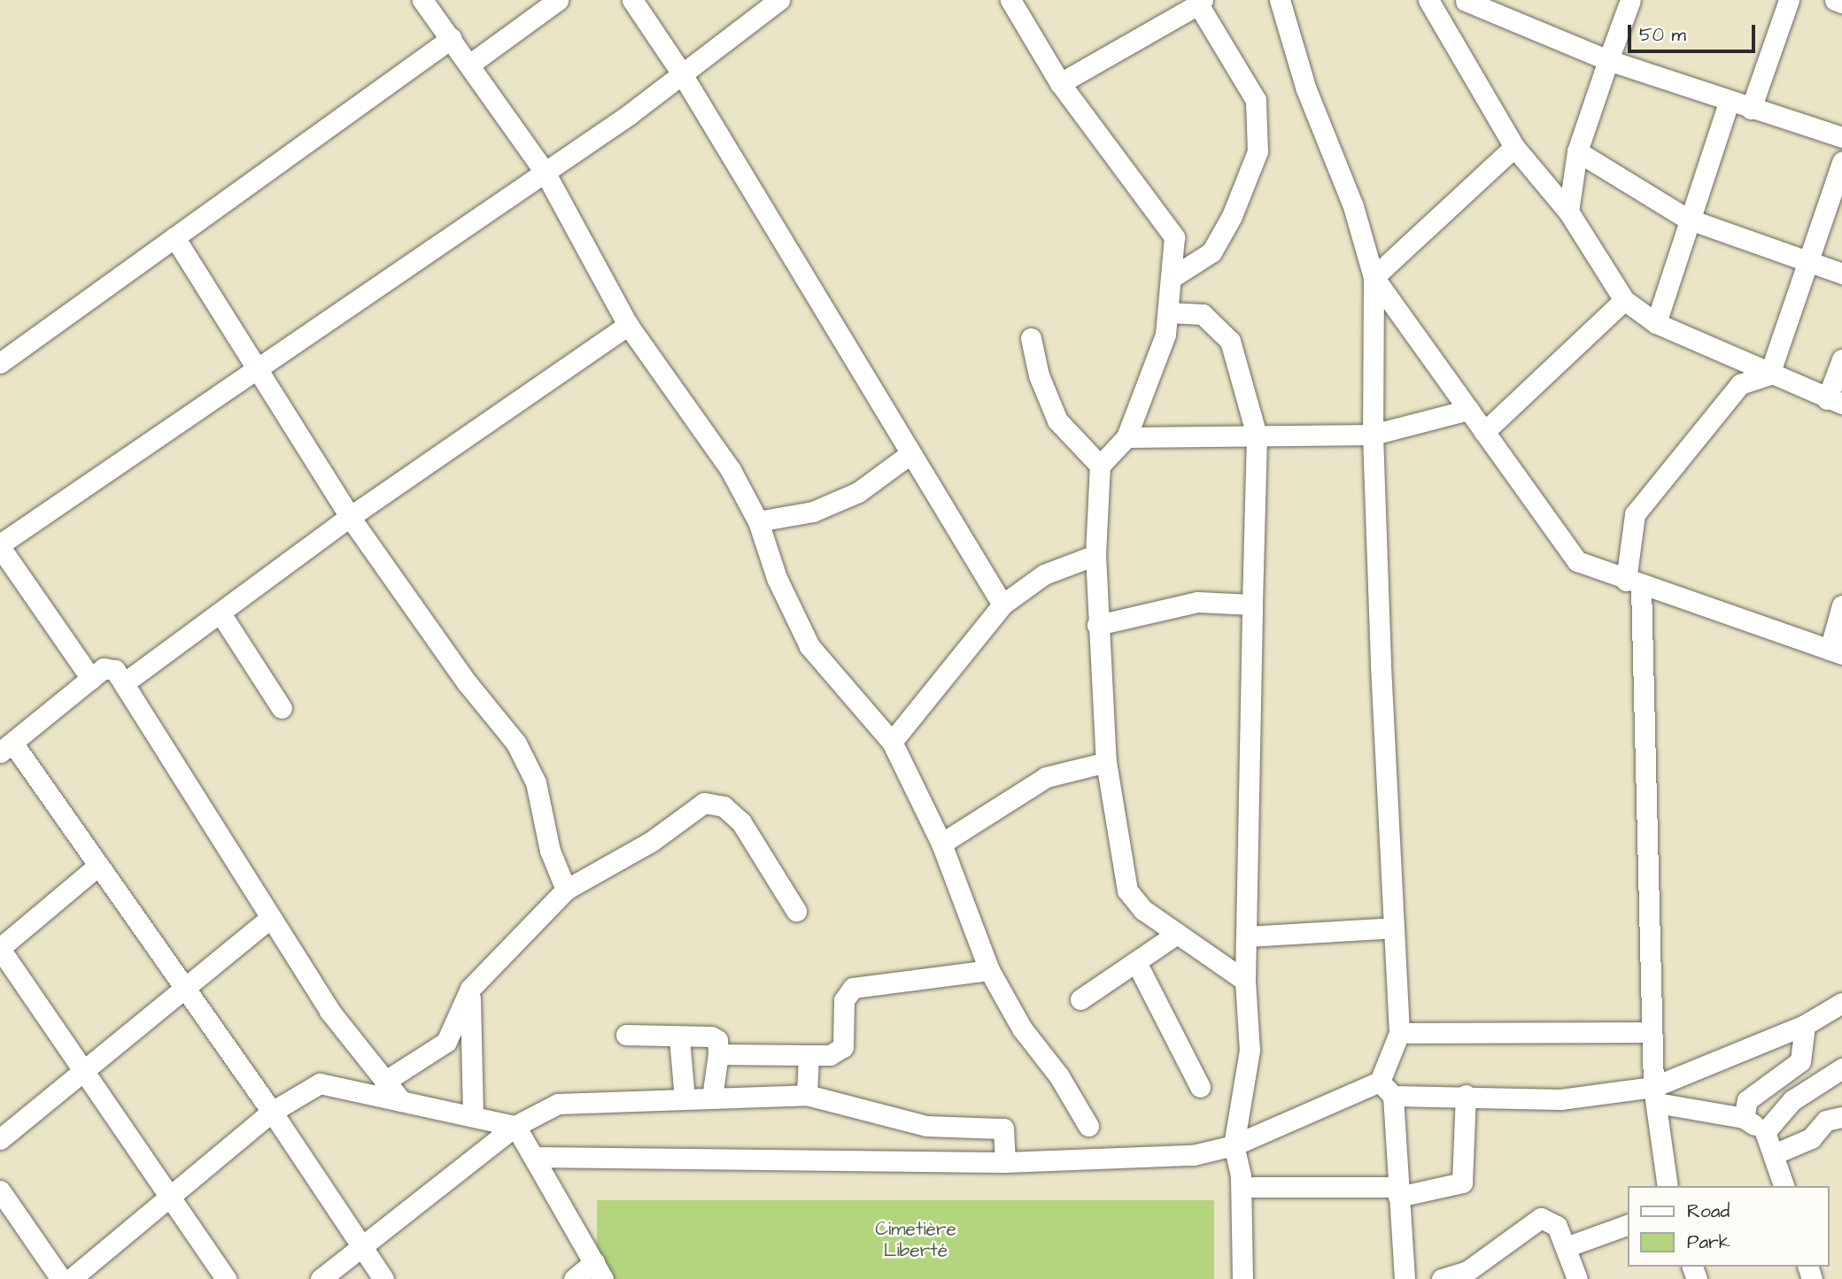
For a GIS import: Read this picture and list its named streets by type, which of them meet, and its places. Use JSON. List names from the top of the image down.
{
  "parks": ["Cimetière Liberté"],
  "legend": ["Road", "Park"],
  "scale_bar": "50 m"
}
